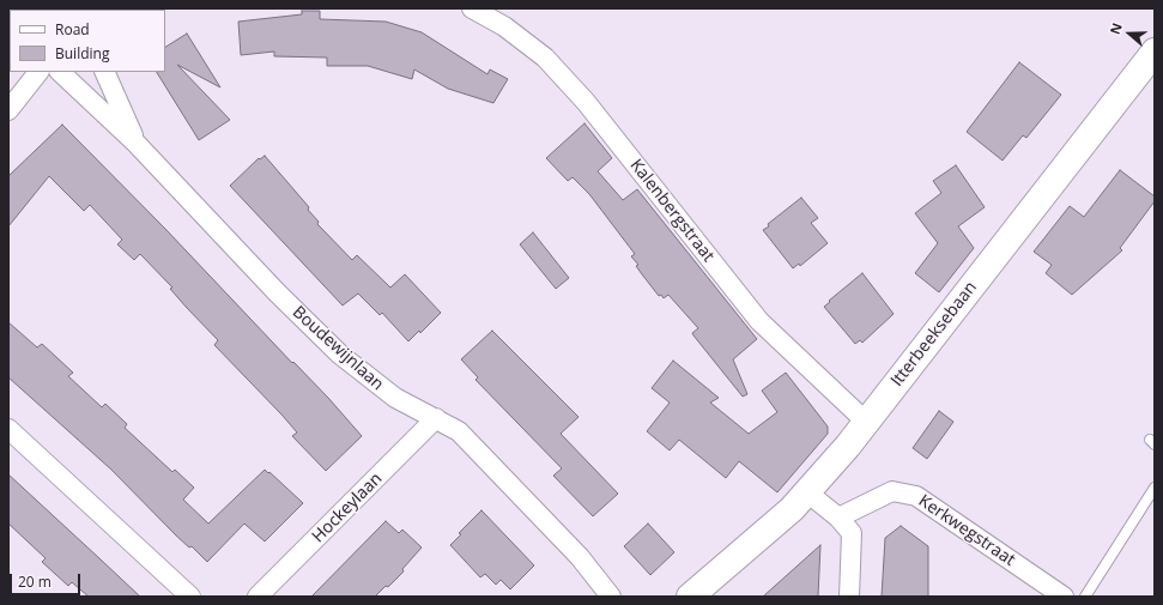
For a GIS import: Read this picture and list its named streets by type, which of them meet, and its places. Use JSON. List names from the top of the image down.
{
  "streets": {
    "main road": ["Itterbeeksebaan"],
    "street": [
      "Kalenbergstraat",
      "Boudewijnlaan",
      "Hockeylaan",
      "Kerkwegstraat"
    ]
  },
  "crossings": [
    ["Kalenbergstraat", "Itterbeeksebaan"],
    ["Boudewijnlaan", "Hockeylaan"]
  ],
  "legend": ["Road", "Building"],
  "scale_bar": "20 m",
  "north": "left"
}
